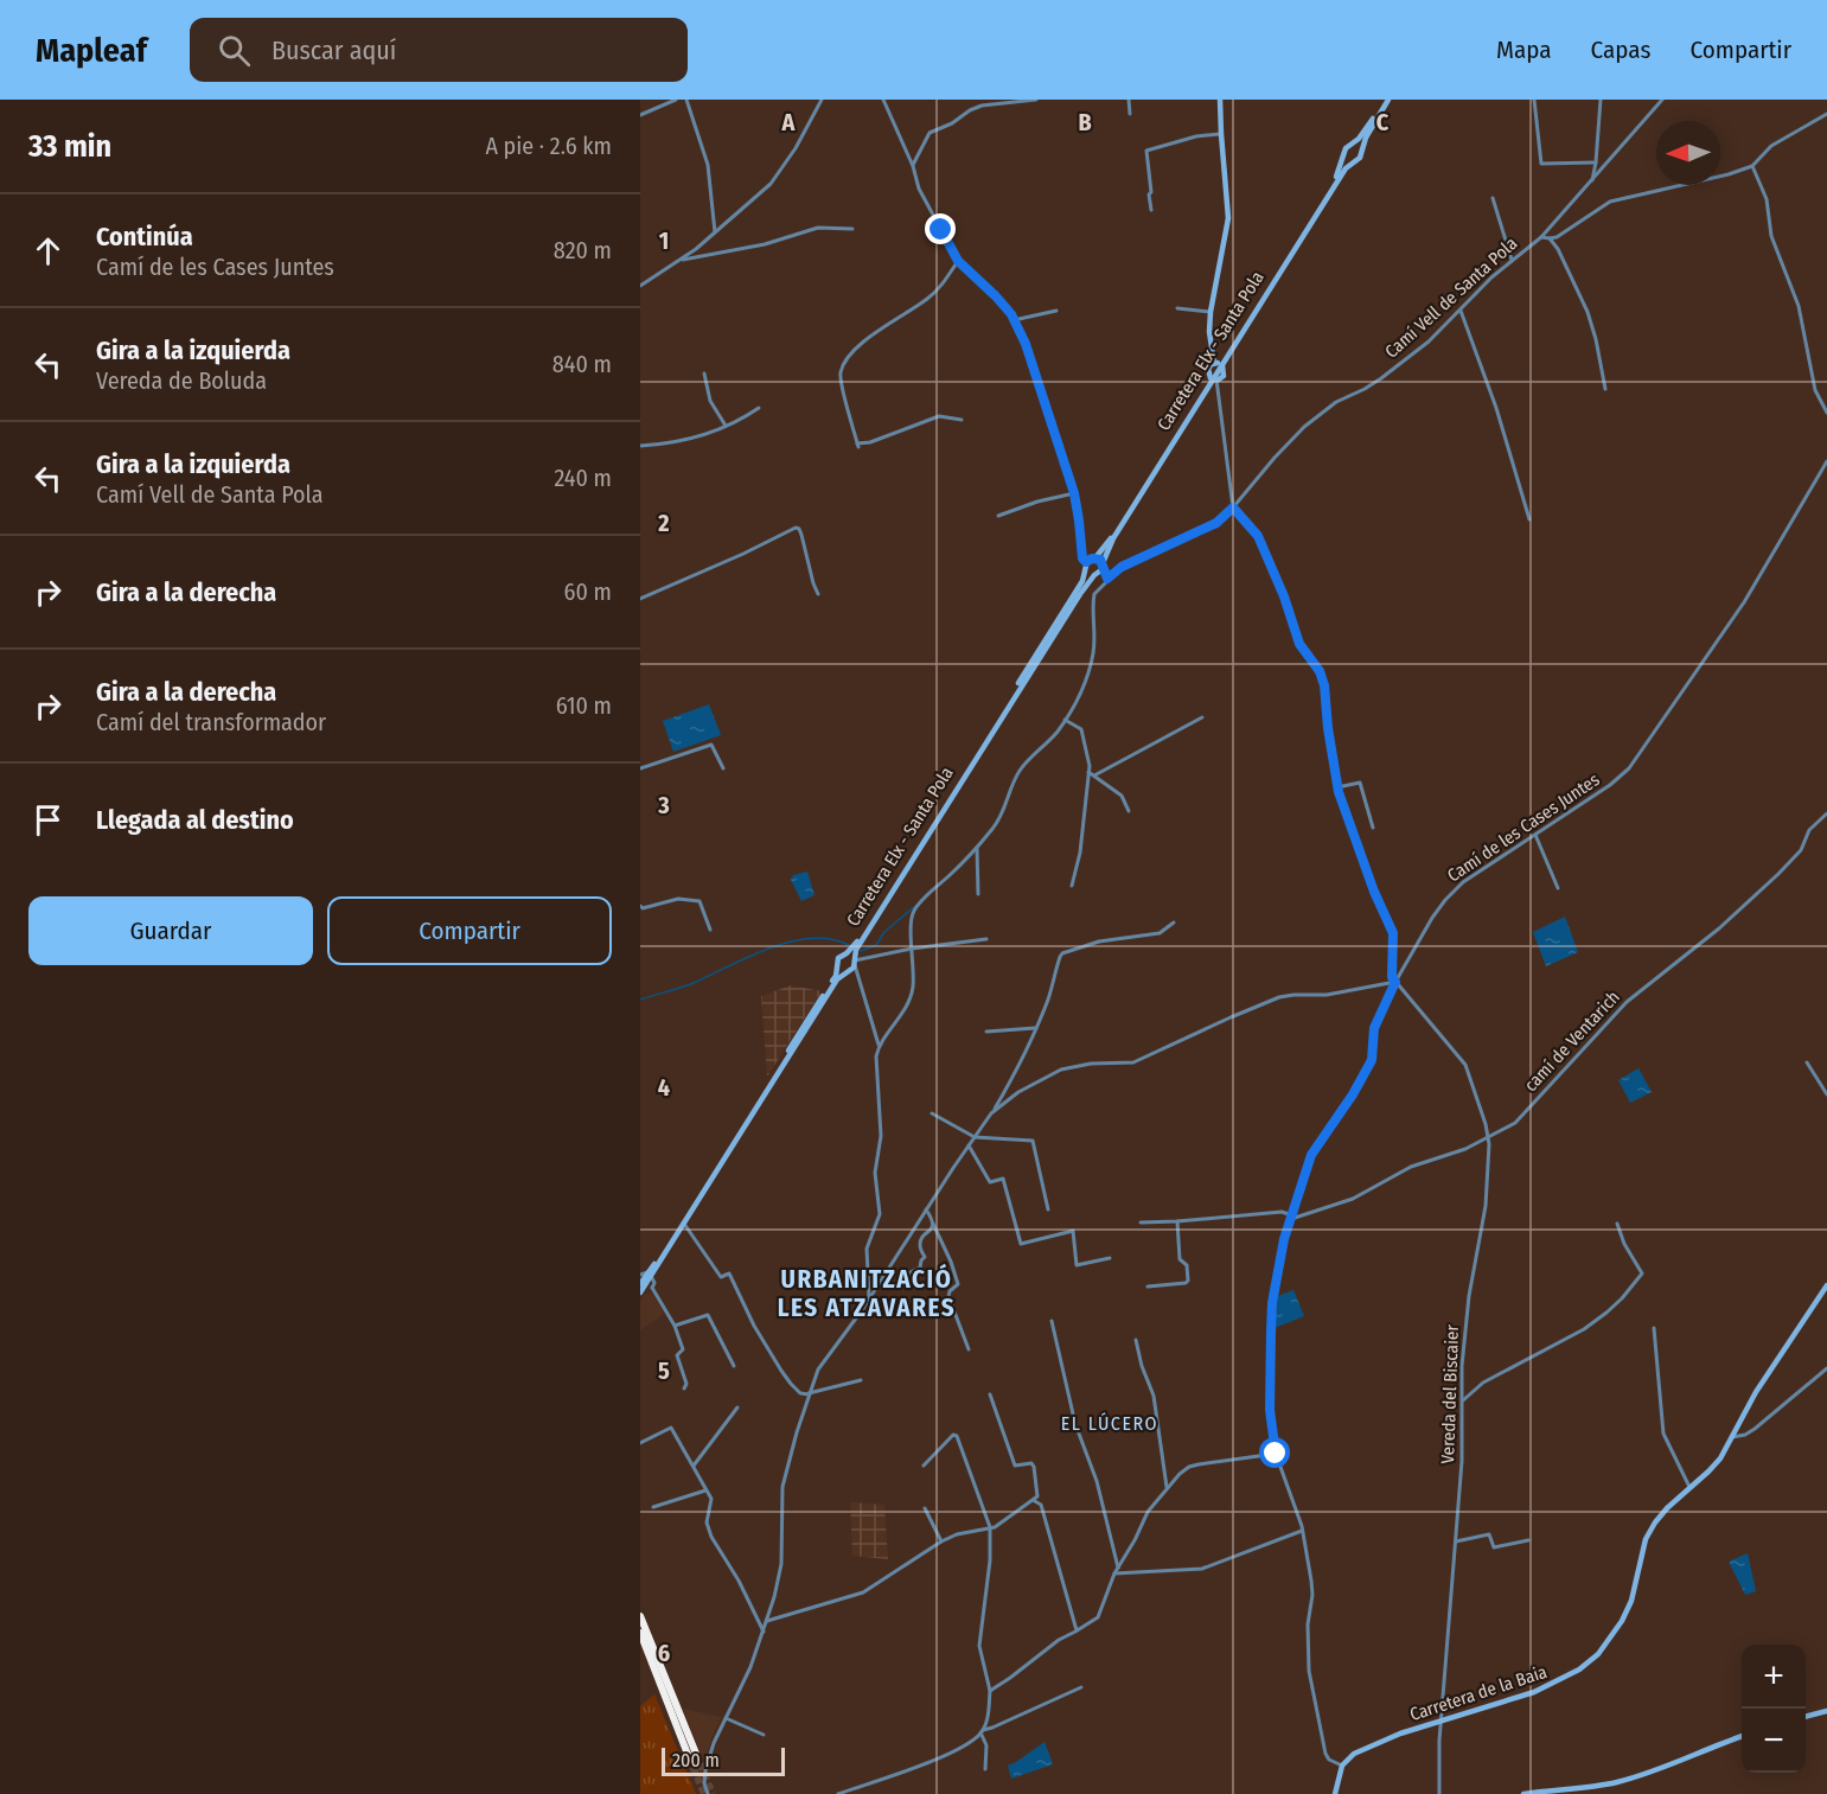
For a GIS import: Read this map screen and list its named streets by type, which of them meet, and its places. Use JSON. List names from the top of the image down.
{
  "streets": {
    "main road": ["Carretera Elx - Santa Pola", "Carretera de la Baia"],
    "street": [
      "Camí Vell de Santa Pola",
      "Camí de les Cases Juntes",
      "camí de Ventarich",
      "Vereda del Biscaier"
    ]
  },
  "crossings": [
    ["Camí de les Cases Juntes", "camí de Ventarich"],
    ["Camí de les Cases Juntes", "Vereda del Biscaier"],
    ["Camí de les Cases Juntes", "Carretera de la Baia"],
    ["camí de Ventarich", "Vereda del Biscaier"],
    ["Vereda del Biscaier", "Carretera de la Baia"]
  ],
  "districts": ["URBANITZACIÓ LES ATZAVARES", "EL LÚCERO"],
  "scale_bar": "200 m",
  "north": "left",
  "page": {
    "header": "Mapleaf",
    "search": "Buscar aquí",
    "nav": ["Mapa", "Capas", "Compartir"],
    "heading": ["33 min", "A pie · 2.6 km"],
    "list": [
      ["Continúa", "Camí de les Cases Juntes", "820 m"],
      ["Gira a la izquierda", "Vereda de Boluda", "840 m"],
      ["Gira a la izquierda", "Camí Vell de Santa Pola", "240 m"],
      ["Gira a la derecha", "60 m"],
      ["Gira a la derecha", "Camí del transformador", "610 m"],
      "Llegada al destino"
    ],
    "buttons": ["Guardar", "Compartir"],
    "map_buttons": ["+", "−"],
    "scale": "200 m"
  },
  "grid": {
    "columns": ["A", "B", "C"],
    "rows": [
      "1",
      "2",
      "3",
      "4",
      "5",
      "6"
    ]
  }
}
